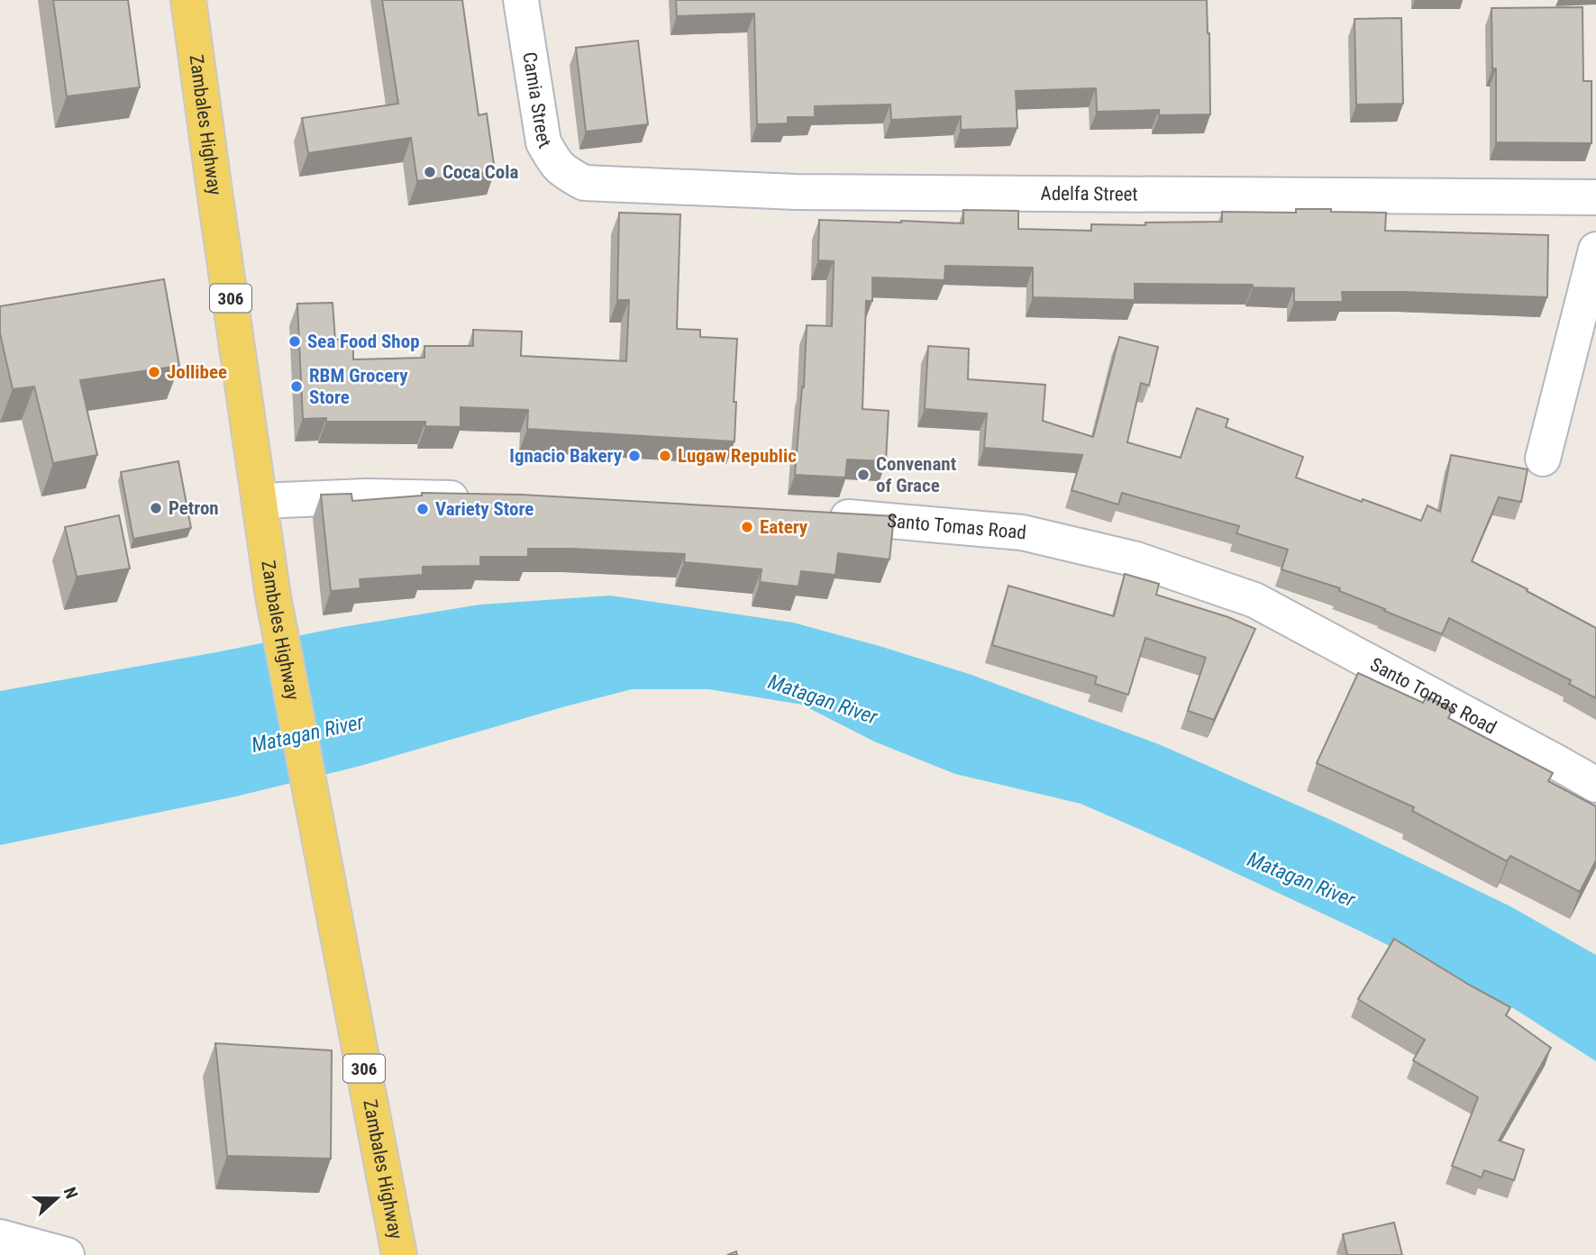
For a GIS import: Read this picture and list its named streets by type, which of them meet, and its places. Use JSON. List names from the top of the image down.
{
  "streets": {
    "main road": ["Zambales Highway", "306"],
    "street": ["Camia Street", "Adelfa Street", "Santo Tomas Road"]
  },
  "crossings": [
    ["Camia Street", "Adelfa Street"]
  ],
  "water": ["Matagan River"],
  "places": [
    "Coca Cola",
    "Sea Food Shop",
    "Jollibee",
    "RBM Grocery Store",
    "Ignacio Bakery",
    "Lugaw Republic",
    "Convenant of Grace",
    "Petron",
    "Variety Store",
    "Eatery"
  ],
  "north": "right"
}
